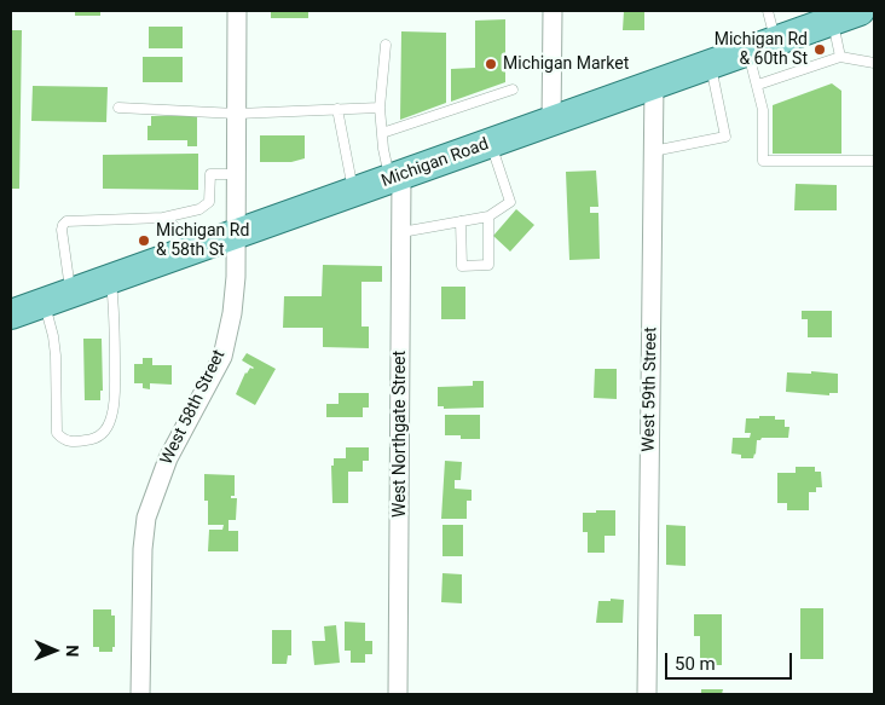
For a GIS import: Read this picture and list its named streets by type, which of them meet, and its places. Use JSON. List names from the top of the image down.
{
  "streets": {
    "main road": ["Michigan Road"],
    "street": ["West 59th Street", "West 58th Street", "West Northgate Street"]
  },
  "crossings": [
    ["Michigan Road", "West 59th Street"],
    ["Michigan Road", "West 58th Street"],
    ["Michigan Road", "West Northgate Street"]
  ],
  "places": ["Michigan Rd & 60th St", "Michigan Market", "Michigan Rd & 58th St"],
  "scale_bar": "50 m",
  "north": "right"
}
